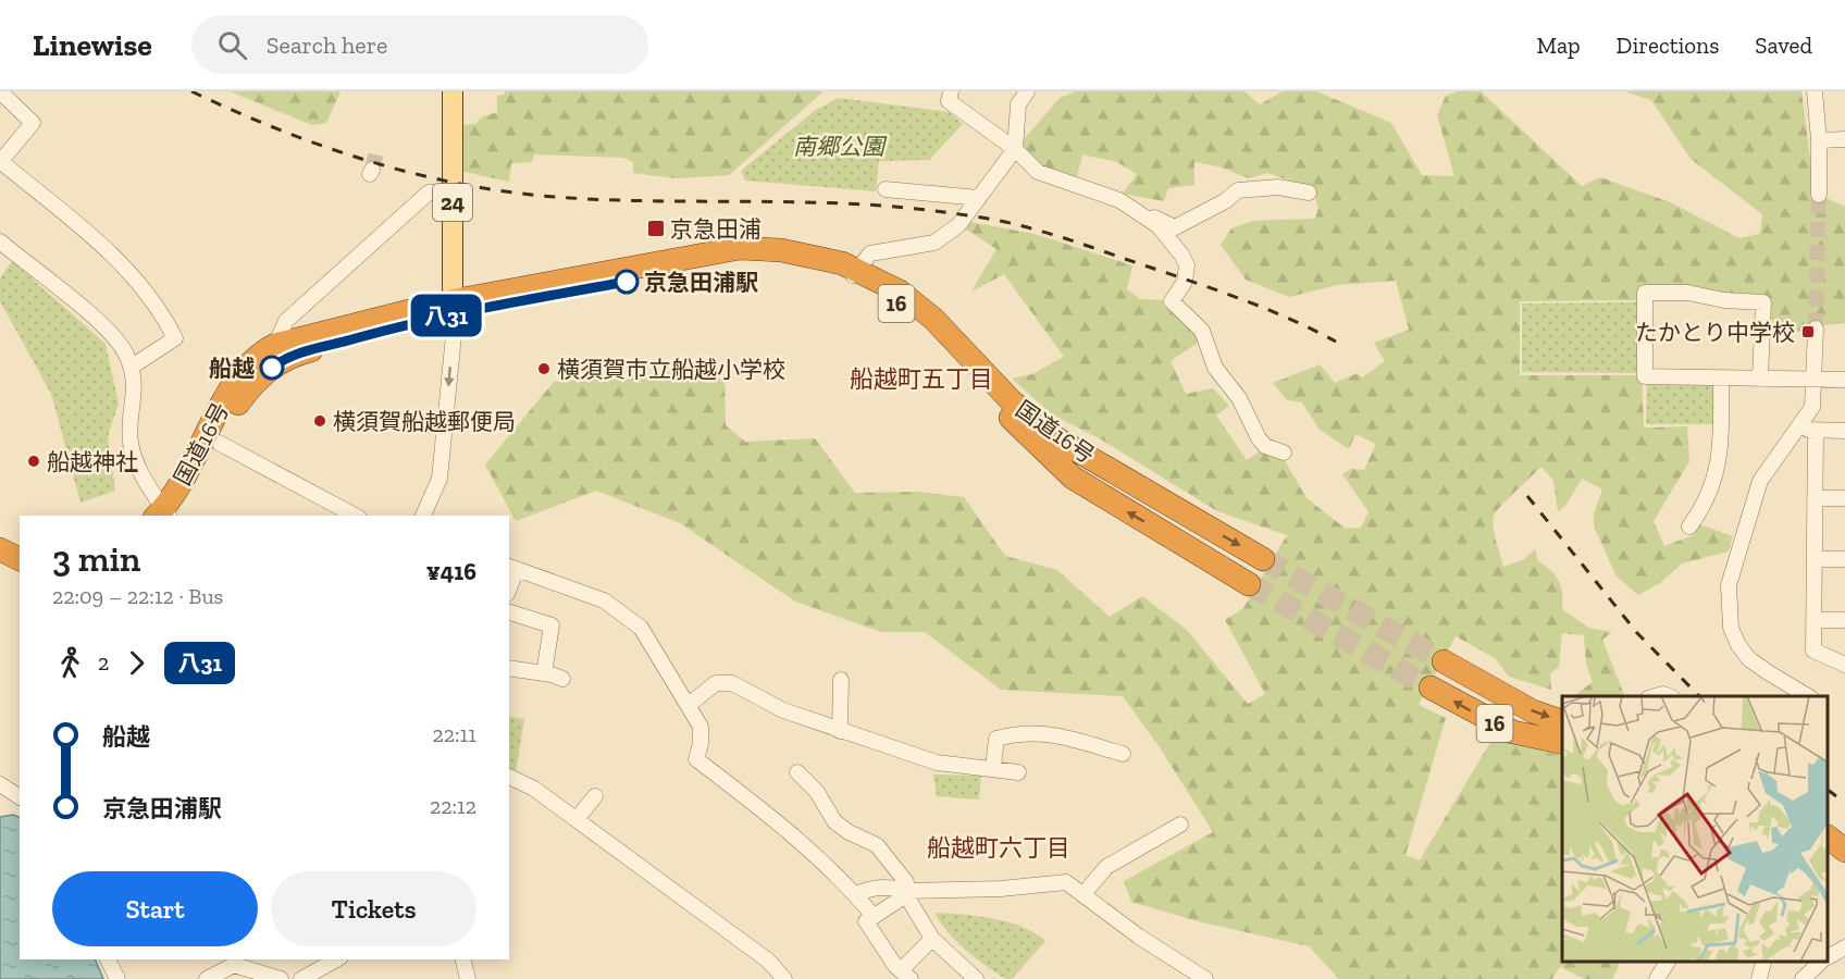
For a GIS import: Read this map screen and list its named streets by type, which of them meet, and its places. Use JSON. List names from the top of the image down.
{
  "streets": {
    "highway": ["16", "国道16号"],
    "main road": ["24"]
  },
  "crossings": [
    ["24", "国道16号"]
  ],
  "districts": ["船越町五丁目", "船越町六丁目"],
  "parks": ["南郷公園"],
  "places": {
    "transit": ["京急田浦", "たかとり中学校"],
    "other": [
      "京急田浦駅",
      "船越",
      "横須賀市立船越小学校",
      "横須賀船越郵便局",
      "船越神社"
    ]
  },
  "lines": ["bus line 八31"],
  "page": {
    "header": "Linewise",
    "search": "Search here",
    "nav": ["Map", "Directions", "Saved"],
    "on_map": "八31",
    "heading": ["3 min", "22:09 – 22:12 · Bus", "¥416"],
    "legs": ["2", "八31"],
    "list": [
      {
        "name": "船越",
        "value": "22:11"
      },
      {
        "name": "京急田浦駅",
        "value": "22:12"
      }
    ],
    "buttons": ["Start", "Tickets"]
  }
}
